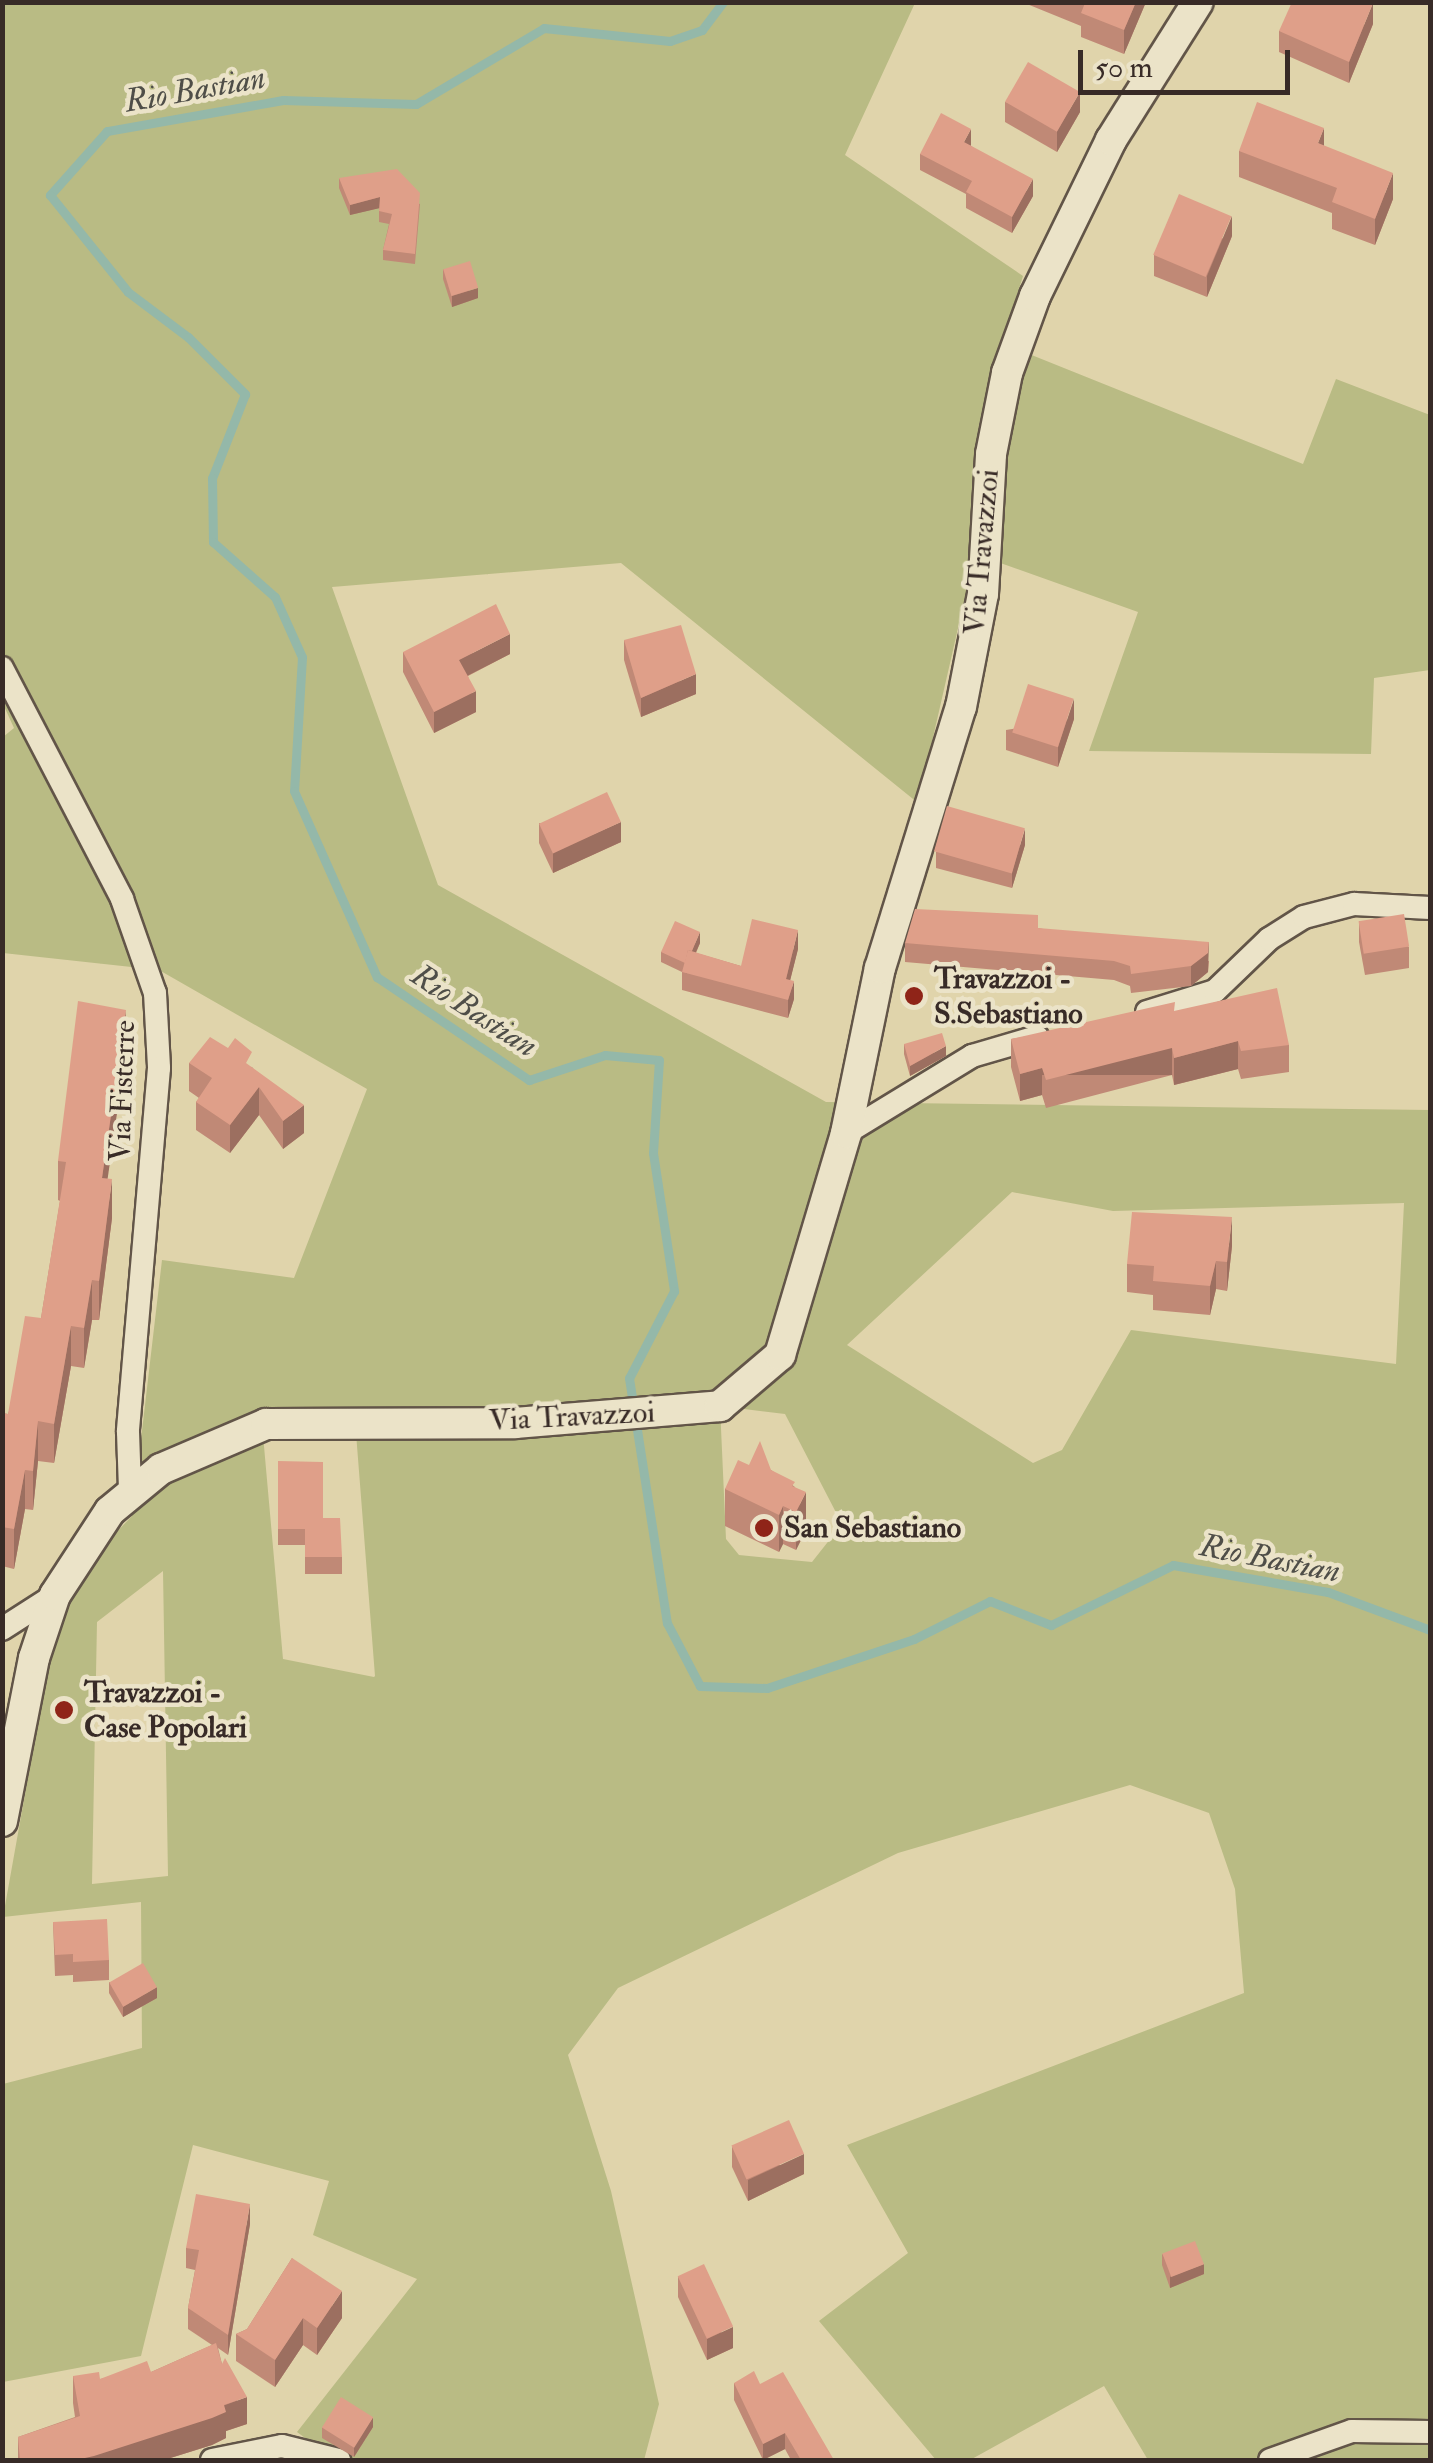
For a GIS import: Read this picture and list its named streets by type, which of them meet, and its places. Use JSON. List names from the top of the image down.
{
  "streets": {
    "street": ["Via Travazzoi", "Via Fisterre"]
  },
  "crossings": [
    ["Via Travazzoi", "Via Fisterre"]
  ],
  "water": ["Rio Bastian"],
  "places": ["Travazzoi - S.Sebastiano", "San Sebastiano", "Travazzoi - Case Popolari"],
  "scale_bar": "50 m"
}
